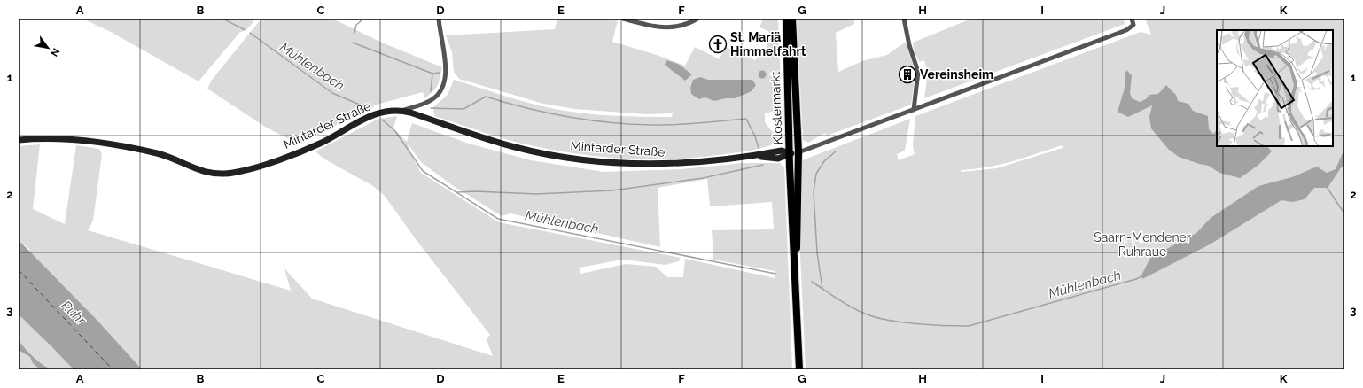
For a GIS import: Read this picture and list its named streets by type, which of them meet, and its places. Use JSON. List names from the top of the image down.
{
  "streets": {
    "main road": ["Klostermarkt", "Mintarder Straße"]
  },
  "crossings": [
    ["Klostermarkt", "Mintarder Straße"]
  ],
  "water": ["Mühlenbach", "Ruhr"],
  "parks": ["Saarn-Mendener Ruhraue"],
  "places": {
    "church": ["St. Mariä Himmelfahrt"],
    "building": ["Vereinsheim"]
  },
  "north": "bottom right",
  "grid": {
    "columns": [
      "A",
      "B",
      "C",
      "D",
      "E",
      "F",
      "G",
      "H",
      "I",
      "J",
      "K"
    ],
    "rows": ["1", "2", "3"]
  }
}
